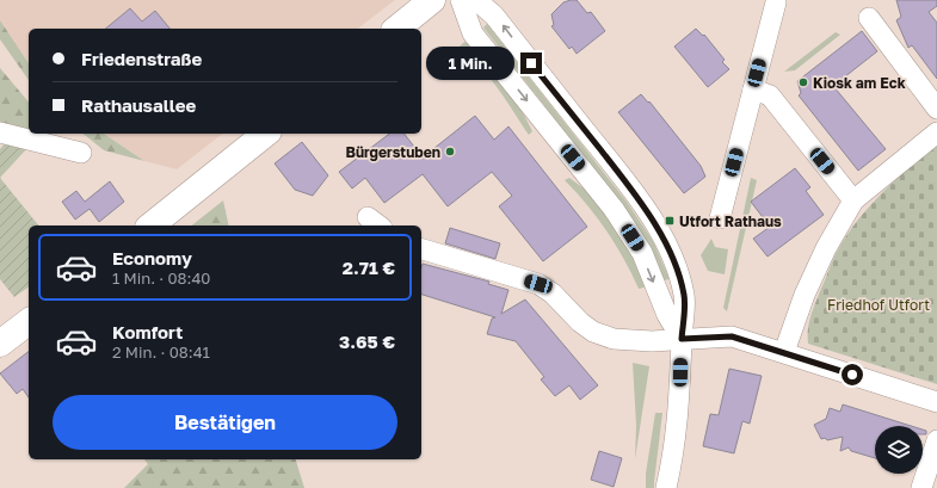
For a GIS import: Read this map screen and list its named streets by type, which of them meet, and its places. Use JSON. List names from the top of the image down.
{
  "parks": ["Friedhof Utfort"],
  "places": {
    "other": ["Kiosk am Eck", "Bürgerstuben"],
    "transit": ["Utfort Rathaus"]
  },
  "page": {
    "banner": ["Friedenstraße", "Rathausallee"],
    "bubble": "1 Min.",
    "list": [
      {
        "name": "Economy",
        "note": "1 Min. · 08:40",
        "value": "2.71 €"
      },
      {
        "name": "Komfort",
        "note": "2 Min. · 08:41",
        "value": "3.65 €"
      }
    ],
    "buttons": "Bestätigen"
  }
}
